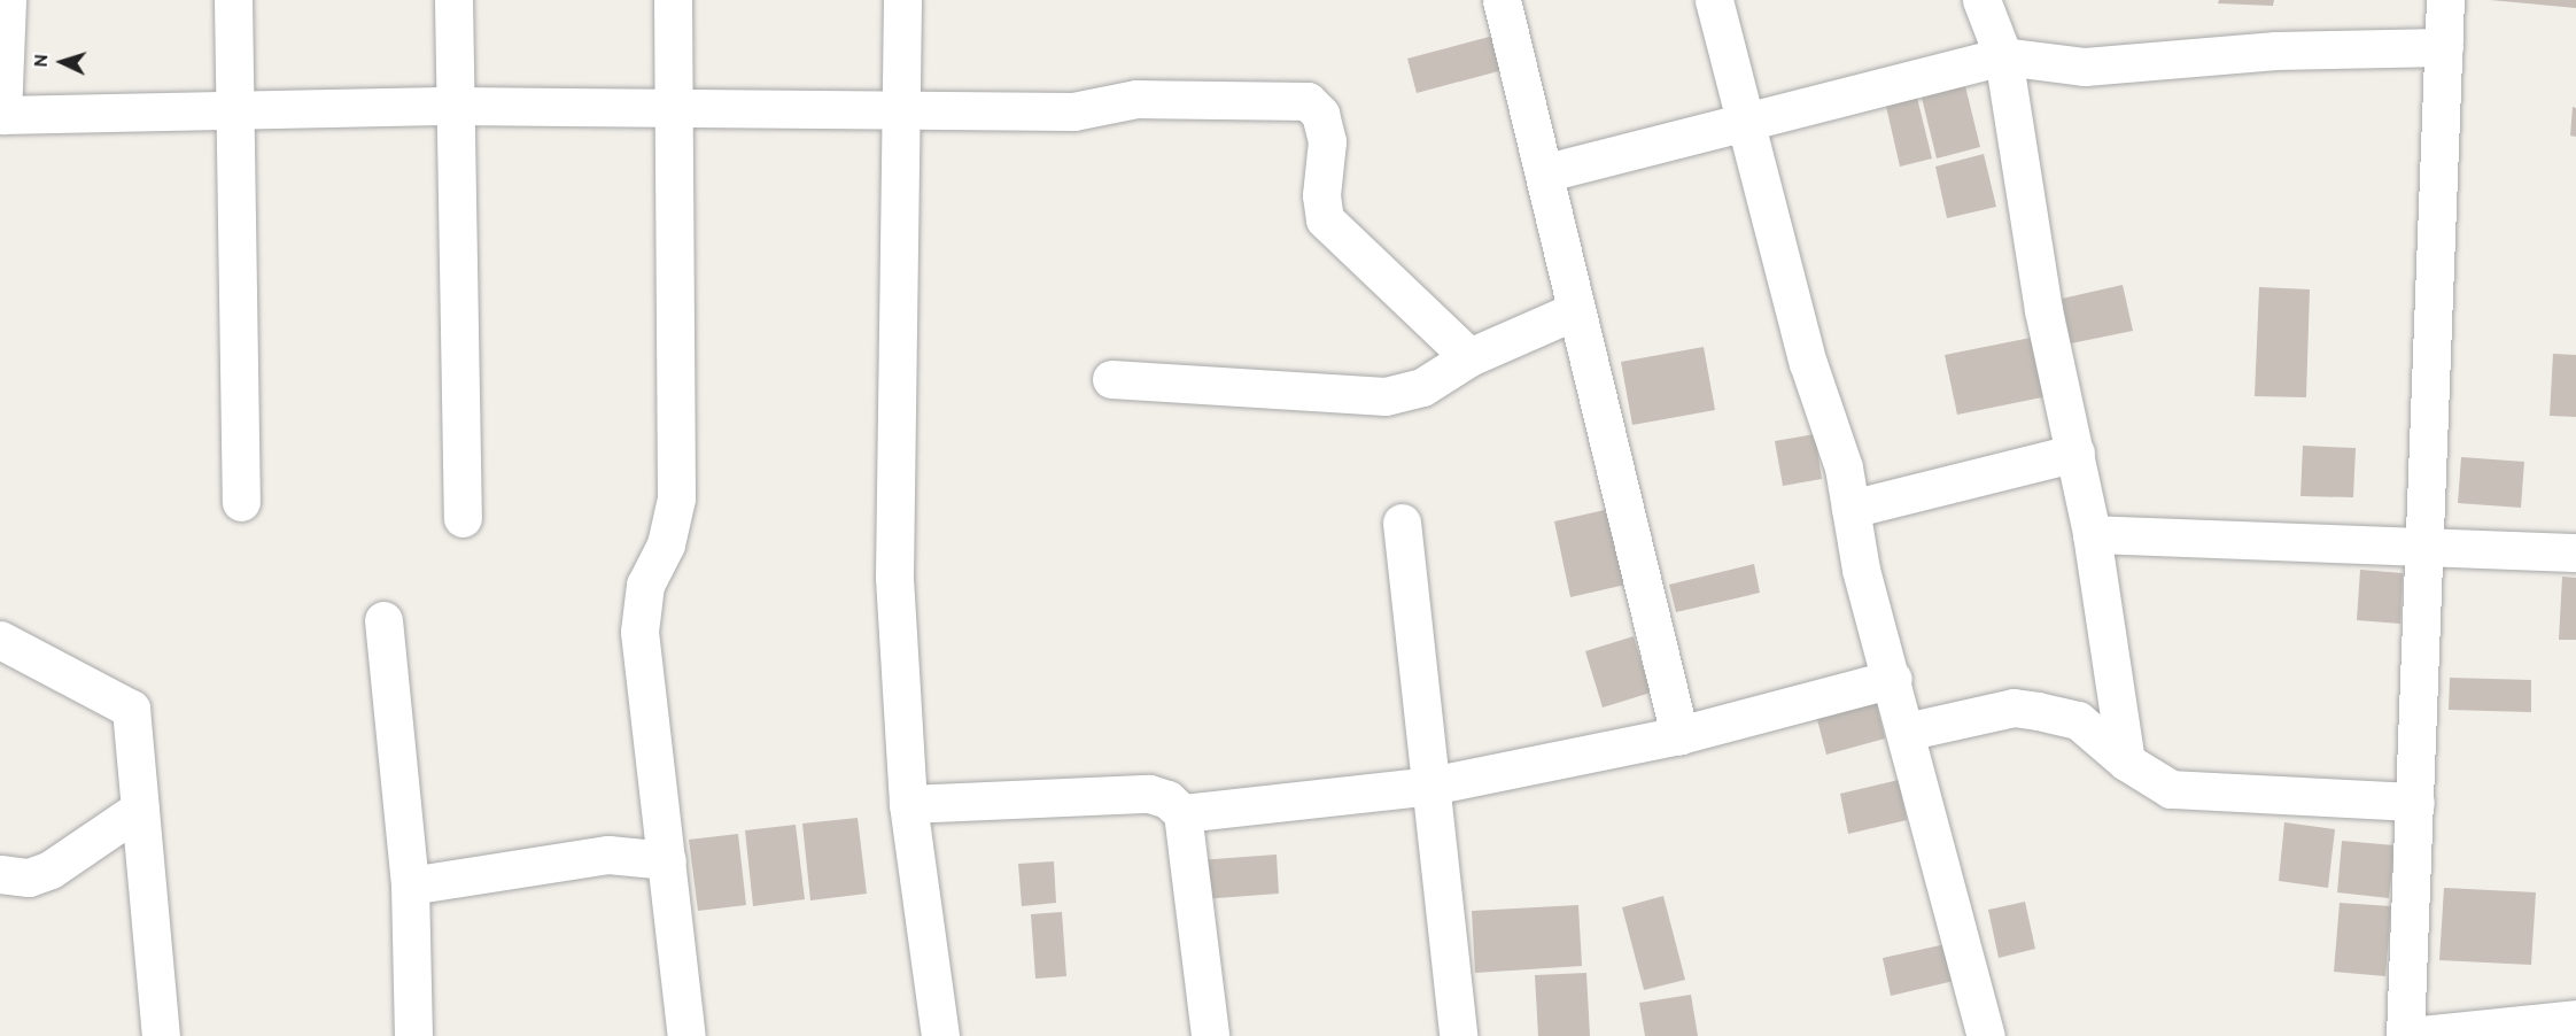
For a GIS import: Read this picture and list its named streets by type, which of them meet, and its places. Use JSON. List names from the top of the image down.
{
  "north": "left"
}
